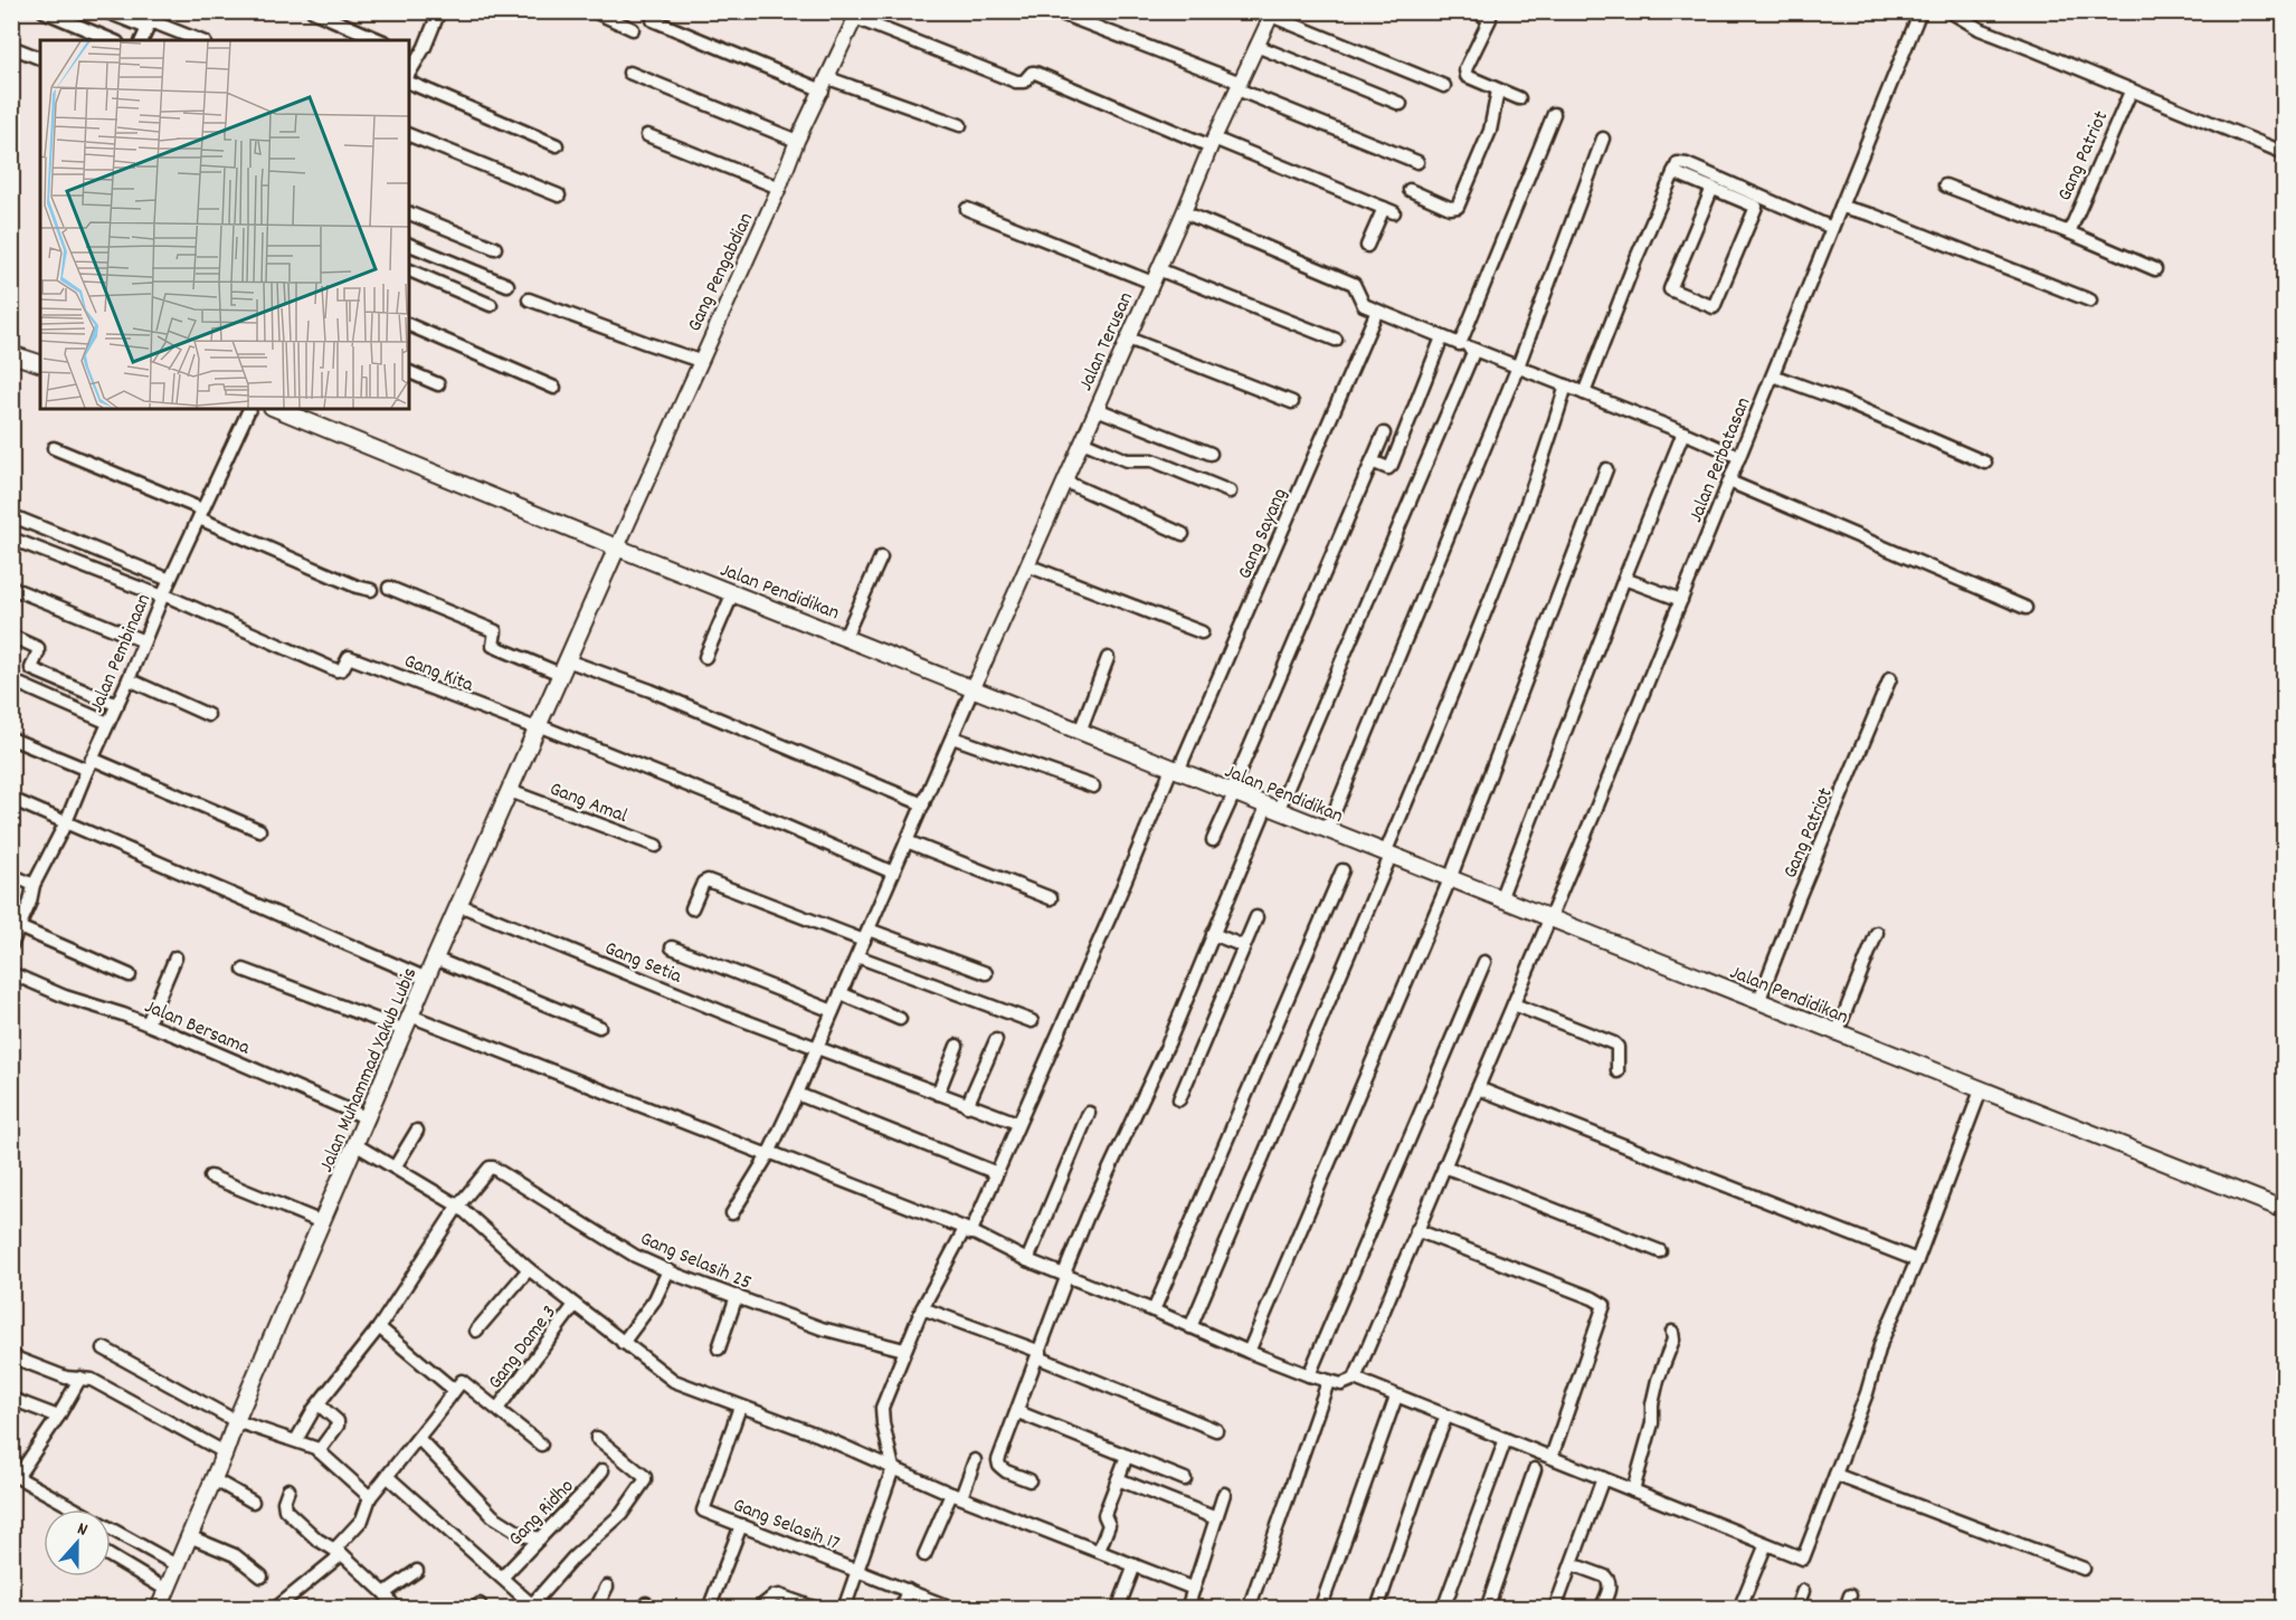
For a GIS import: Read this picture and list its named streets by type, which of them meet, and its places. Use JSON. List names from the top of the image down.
{
  "streets": {
    "main road": ["Jalan Pendidikan", "Jalan Muhammad Yakub Lubis"],
    "street": [
      "Gang Patriot",
      "Gang Pengabdian",
      "Jalan Terusan",
      "Jalan Perbatasan",
      "Gang Sayang",
      "Jalan Pembinaan",
      "Gang Kita",
      "Gang Amal",
      "Gang Setia",
      "Jalan Bersama",
      "Gang Selasih 25",
      "Gang Dame 3",
      "Gang Ridho",
      "Gang Selasih 17"
    ]
  },
  "crossings": [
    ["Gang Patriot", "Jalan Pendidikan"],
    ["Gang Pengabdian", "Jalan Pendidikan"],
    ["Gang Pengabdian", "Jalan Muhammad Yakub Lubis"],
    ["Jalan Terusan", "Jalan Pendidikan"],
    ["Jalan Perbatasan", "Jalan Pendidikan"],
    ["Gang Sayang", "Jalan Pendidikan"],
    ["Gang Sayang", "Gang Setia"],
    ["Gang Sayang", "Gang Selasih 25"],
    ["Jalan Pendidikan", "Jalan Muhammad Yakub Lubis"],
    ["Jalan Pembinaan", "Gang Kita"],
    ["Gang Kita", "Jalan Muhammad Yakub Lubis"],
    ["Gang Amal", "Jalan Muhammad Yakub Lubis"],
    ["Gang Setia", "Jalan Muhammad Yakub Lubis"],
    ["Jalan Bersama", "Jalan Muhammad Yakub Lubis"]
  ],
  "north": "top"
}
